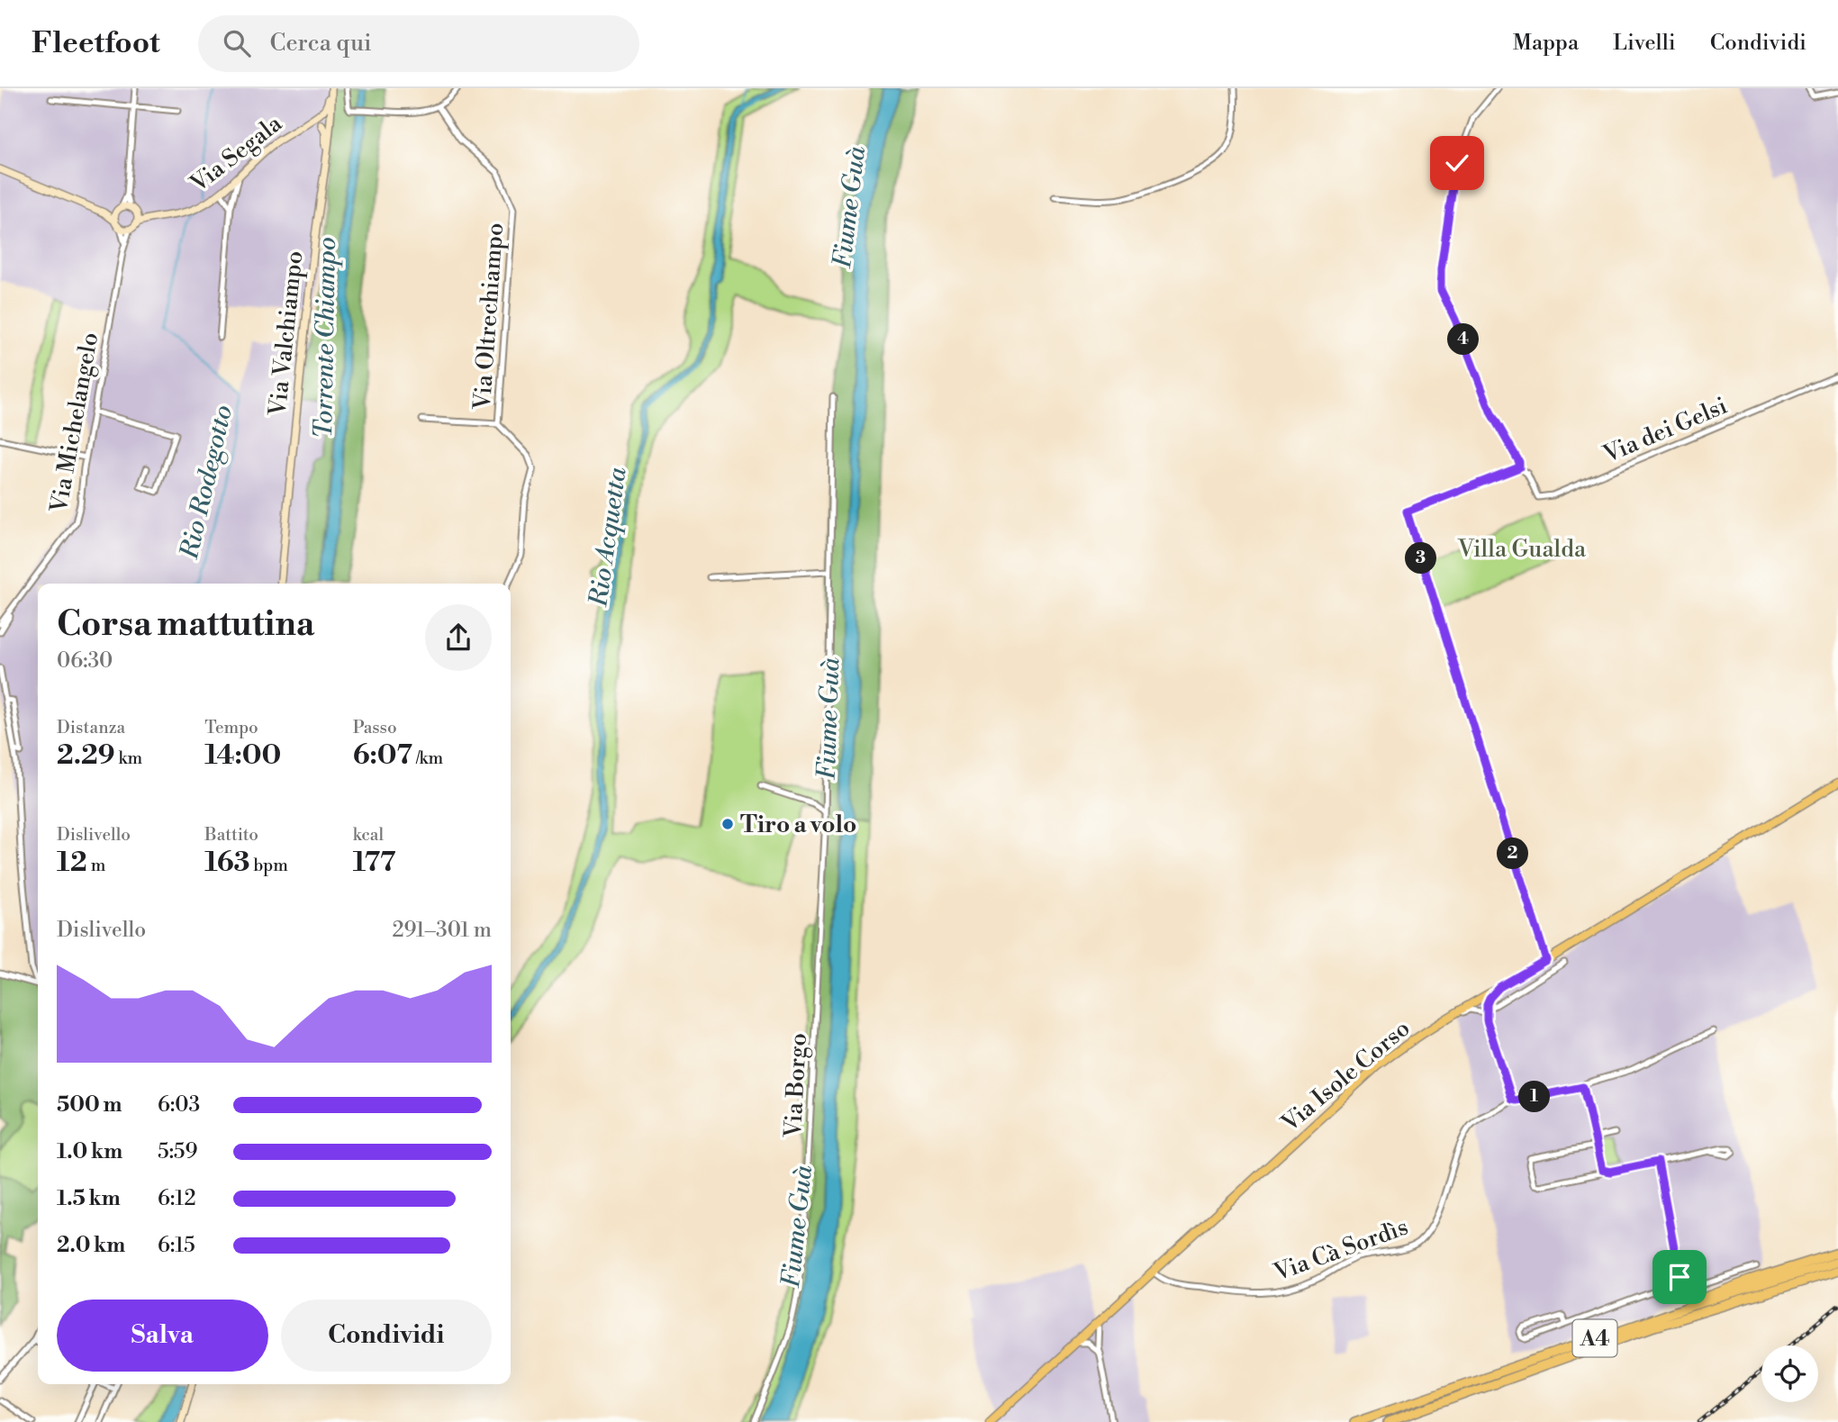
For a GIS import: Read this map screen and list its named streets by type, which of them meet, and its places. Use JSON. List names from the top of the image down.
{
  "streets": {
    "highway": ["A4"],
    "main road": ["Via Segala", "Via Valchiampo", "Via Isole Corso"],
    "street": [
      "Via Oltrechiampo",
      "Via Michelangelo",
      "Via dei Gelsi",
      "Via Borgo",
      "Via Cà Sordìs"
    ]
  },
  "crossings": [
    ["Via Segala", "Via Michelangelo"],
    ["Via Isole Corso", "Via Cà Sordìs"]
  ],
  "water": [
    "Fiume Guà",
    "Torrente Chiampo",
    "Rio Rodegotto",
    "Rio Acquetta"
  ],
  "parks": ["Villa Gualda"],
  "places": ["Tiro a volo"],
  "page": {
    "header": "Fleetfoot",
    "search": "Cerca qui",
    "nav": ["Mappa", "Livelli", "Condividi"],
    "pins": [
      "4",
      "3",
      "2",
      "1"
    ],
    "heading": ["Corsa mattutina", "06:30"],
    "stats": [
      ["Distanza", "2.29 km"],
      ["Tempo", "14:00"],
      ["Passo", "6:07 /km"],
      ["Dislivello", "12 m"],
      ["Battito", "163 bpm"],
      ["kcal", "177"]
    ],
    "chart": ["Dislivello", "291–301 m"],
    "list": [
      {
        "name": "500 m",
        "note": "6:03"
      },
      {
        "name": "1.0 km",
        "note": "5:59"
      },
      {
        "name": "1.5 km",
        "note": "6:12"
      },
      {
        "name": "2.0 km",
        "note": "6:15"
      }
    ],
    "buttons": ["Salva", "Condividi"]
  }
}
